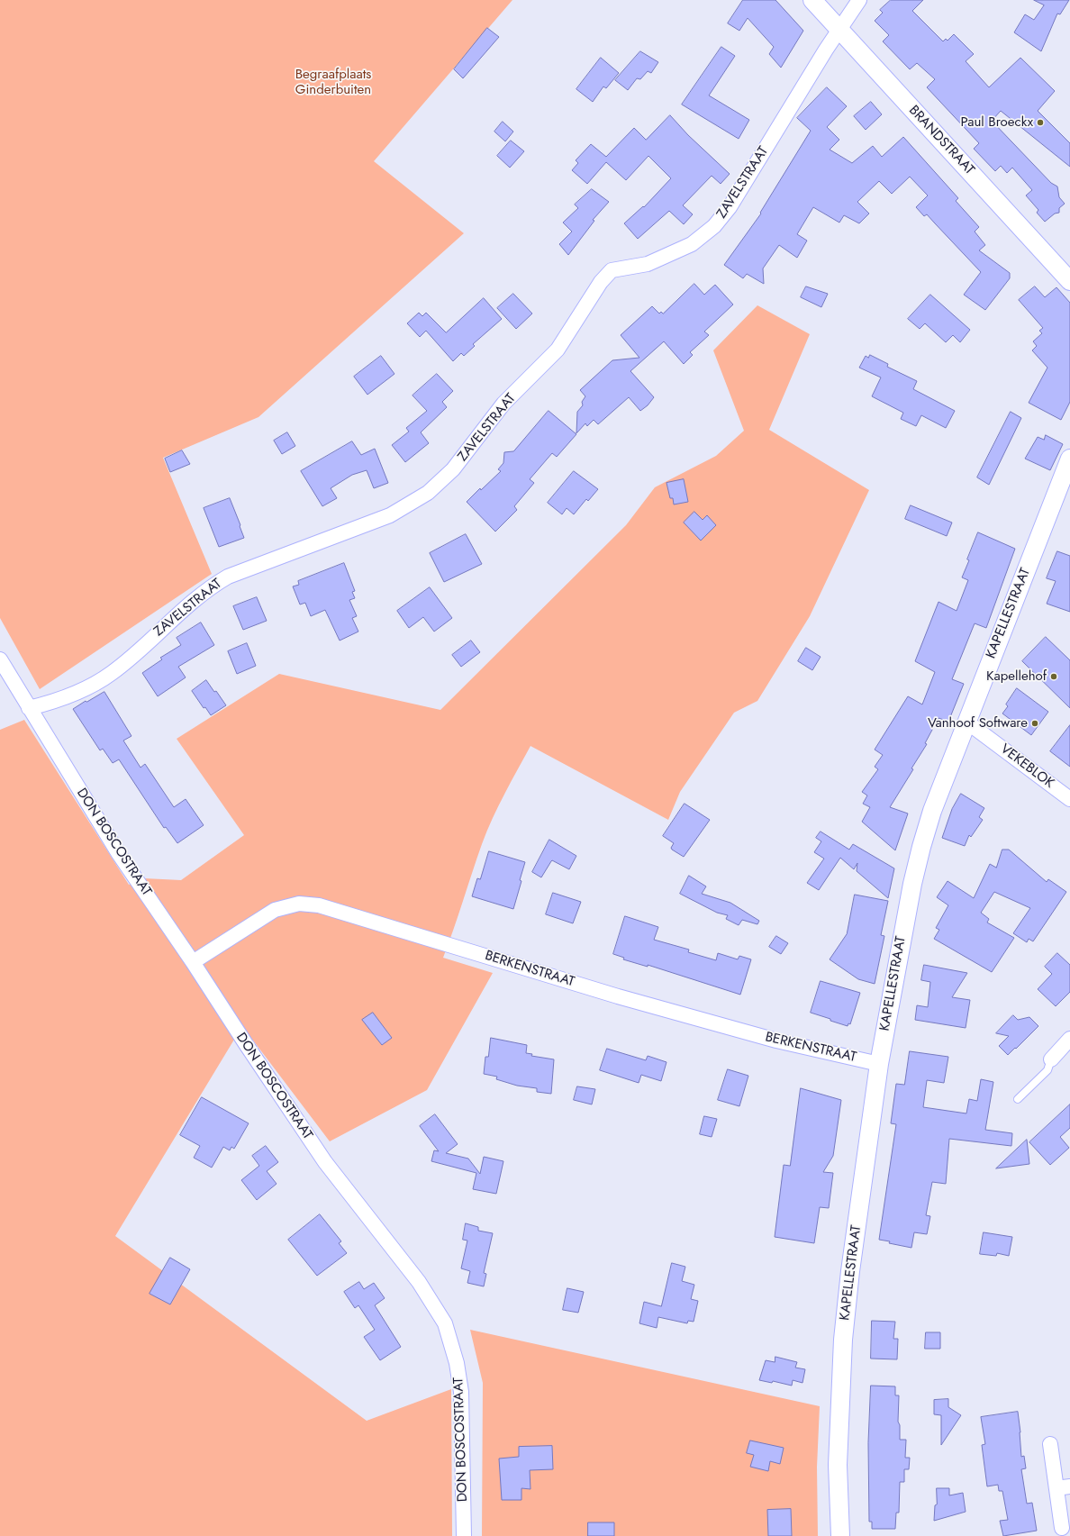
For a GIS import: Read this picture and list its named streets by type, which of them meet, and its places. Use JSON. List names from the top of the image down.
{
  "streets": {
    "street": [
      "BRANDSTRAAT",
      "ZAVELSTRAAT",
      "KAPELLESTRAAT",
      "VEKEBLOK",
      "DON BOSCOSTRAAT",
      "BERKENSTRAAT"
    ]
  },
  "crossings": [
    ["BRANDSTRAAT", "ZAVELSTRAAT"],
    ["ZAVELSTRAAT", "DON BOSCOSTRAAT"],
    ["KAPELLESTRAAT", "VEKEBLOK"],
    ["KAPELLESTRAAT", "BERKENSTRAAT"],
    ["DON BOSCOSTRAAT", "BERKENSTRAAT"]
  ],
  "parks": ["Begraafplaats Ginderbuiten"],
  "places": ["Paul Broeckx", "Kapellehof", "Vanhoof Software"]
}
